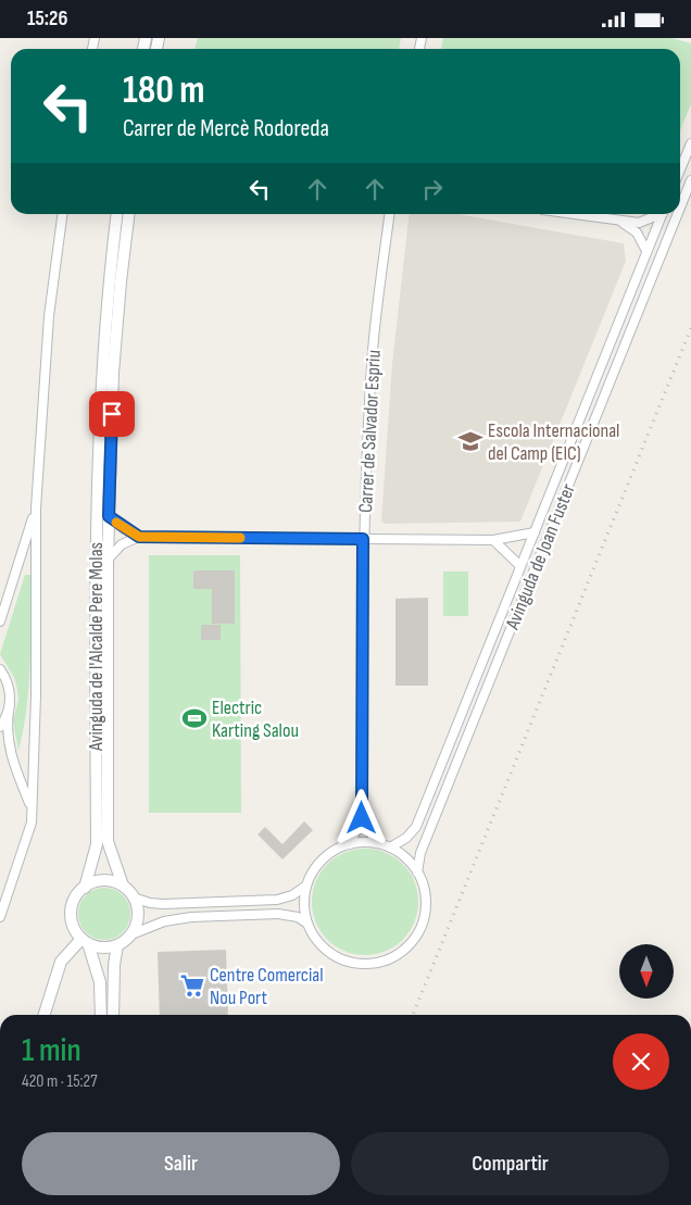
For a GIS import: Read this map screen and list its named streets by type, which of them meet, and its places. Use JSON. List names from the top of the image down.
{
  "streets": {
    "street": ["Carrer de Salvador Espriu", "Avinguda de Joan Fuster", "Avinguda de l'Alcalde Pere Molas"]
  },
  "crossings": [
    ["Carrer de Salvador Espriu", "Avinguda de Joan Fuster"]
  ],
  "places": {
    "school or university": ["Escola Internacional del Camp (EIC)"],
    "sports": ["Electric Karting Salou"],
    "supermarket": ["Centre Comercial Nou Port"]
  },
  "north": "bottom",
  "page": {
    "status": "15:26",
    "turn": ["180 m", "Carrer de Mercè Rodoreda"],
    "heading": ["1 min", "420 m · 15:27"],
    "buttons": ["Salir", "Compartir"]
  }
}
